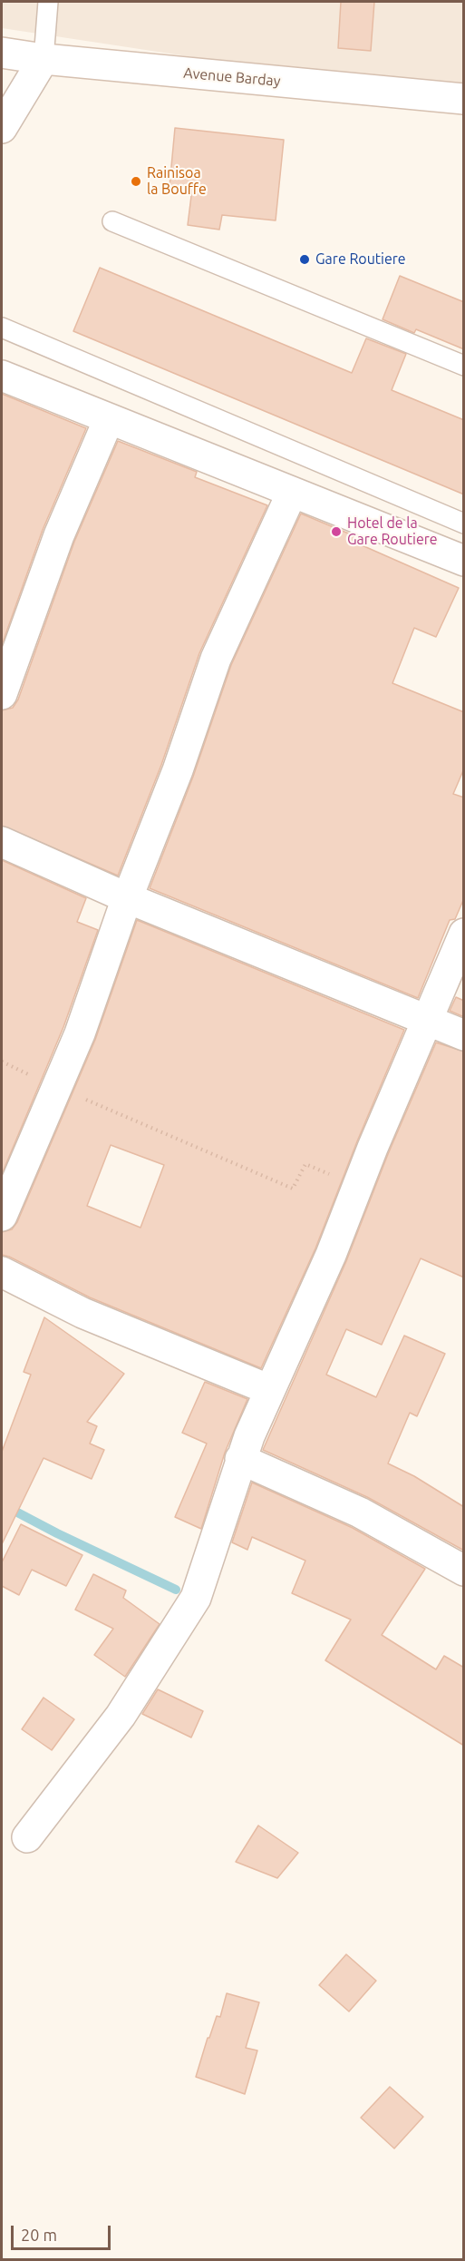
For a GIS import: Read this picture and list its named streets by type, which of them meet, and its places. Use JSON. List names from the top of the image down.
{
  "streets": {
    "street": ["Avenue Barday"]
  },
  "places": ["Rainisoa la Bouffe", "Gare Routiere", "Hotel de la Gare Routiere"],
  "scale_bar": "20 m"
}
